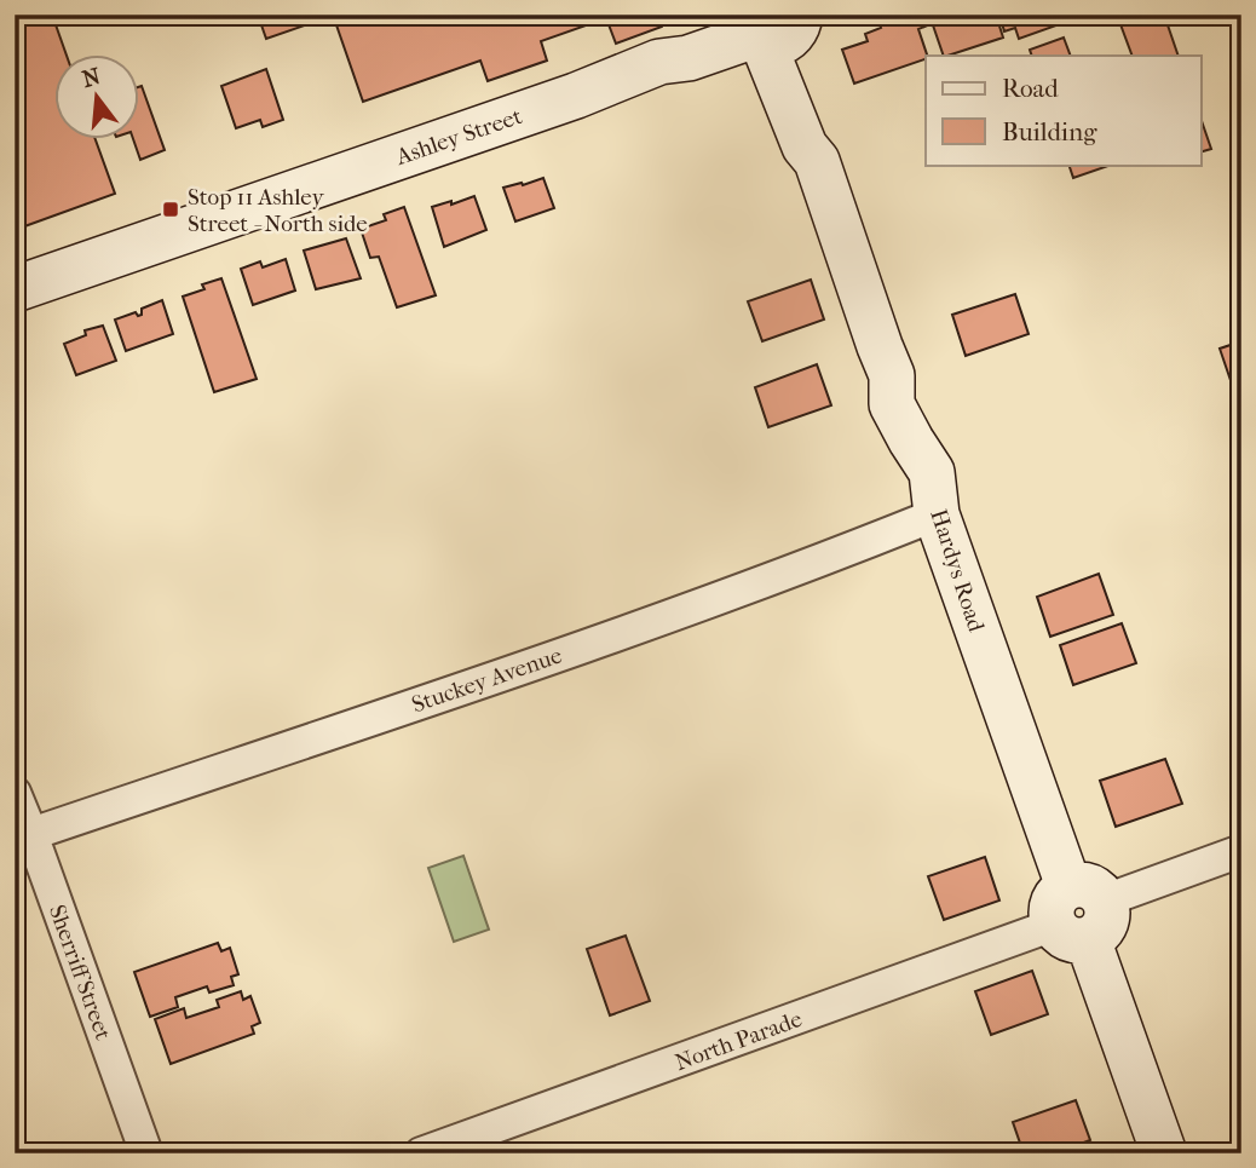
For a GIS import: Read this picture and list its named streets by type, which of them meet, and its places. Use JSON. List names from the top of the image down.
{
  "streets": {
    "street": [
      "Ashley Street",
      "Hardys Road",
      "Stuckey Avenue",
      "Sherriff Street",
      "North Parade"
    ]
  },
  "crossings": [
    ["Ashley Street", "Hardys Road"],
    ["Hardys Road", "Stuckey Avenue"],
    ["Hardys Road", "North Parade"],
    ["Stuckey Avenue", "Sherriff Street"]
  ],
  "places": {
    "transit": ["Stop 11 Ashley Street - North side"]
  },
  "legend": ["Road", "Building"],
  "north": "top"
}
